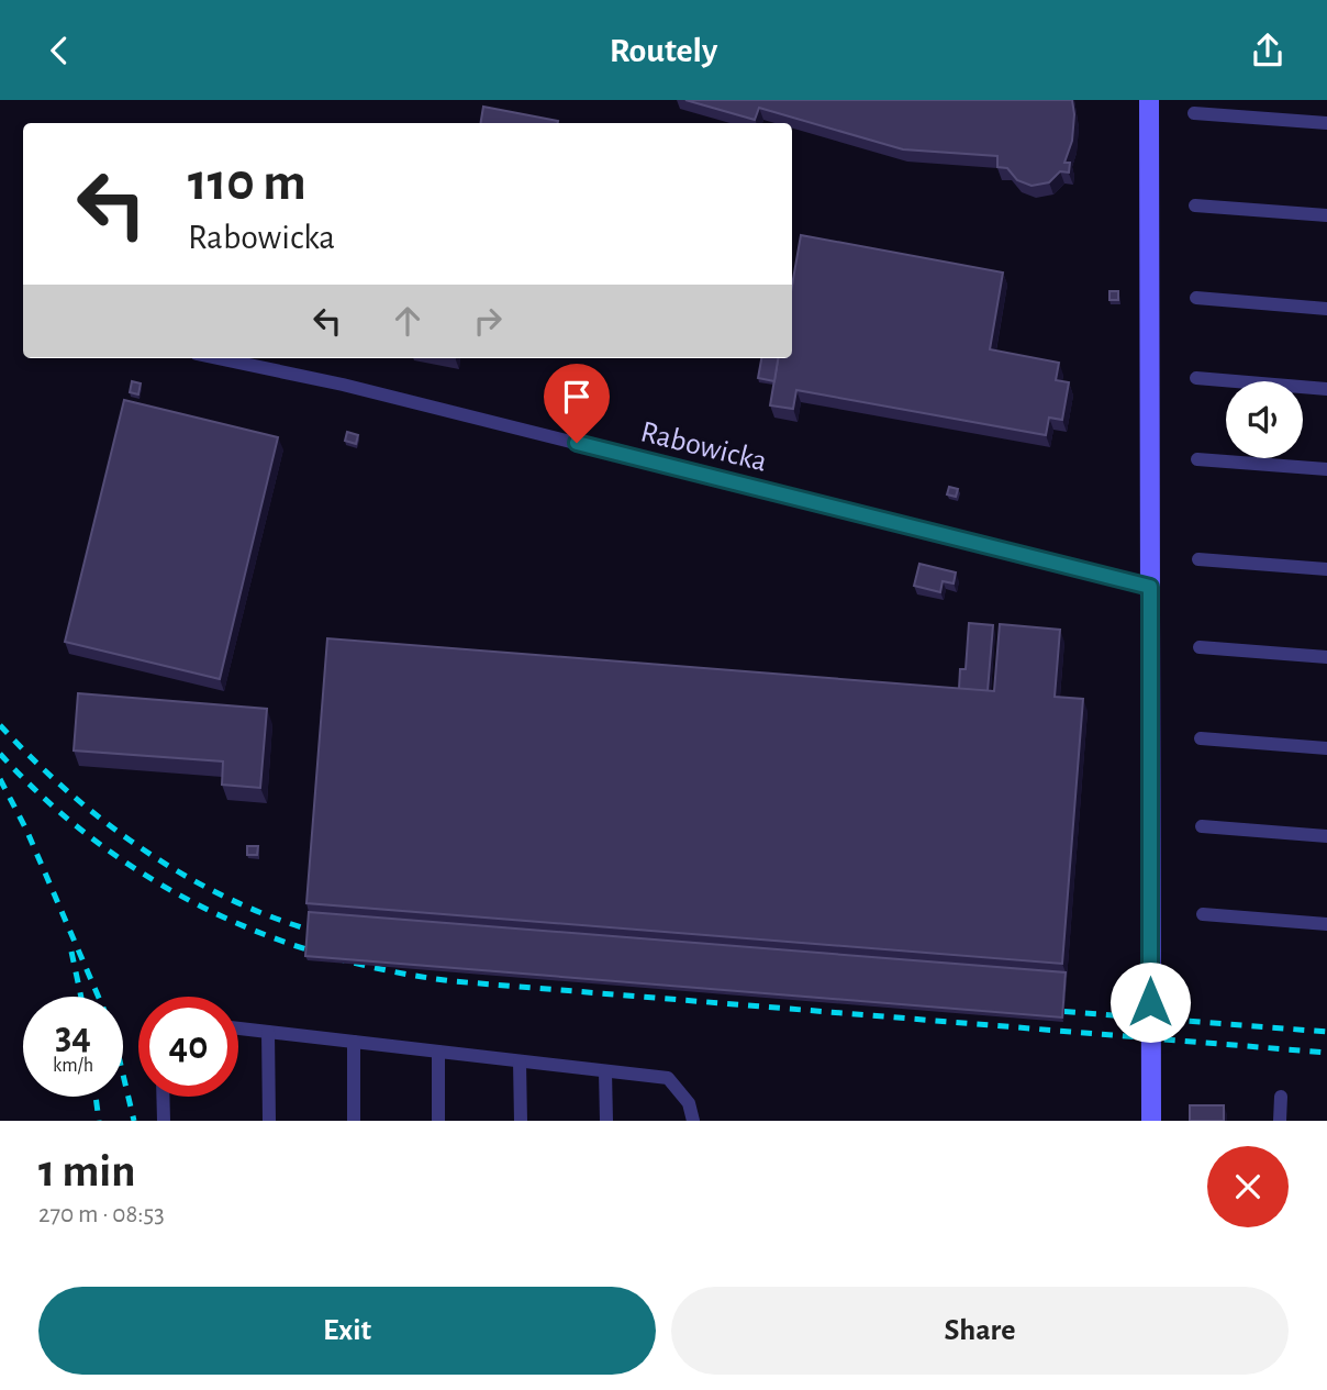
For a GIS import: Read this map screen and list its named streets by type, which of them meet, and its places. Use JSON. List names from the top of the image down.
{
  "streets": {
    "lane": ["Rabowicka"]
  },
  "page": {
    "header": "Routely",
    "turn": ["110 m", "Rabowicka"],
    "speed": "34 km/h",
    "limit": "40",
    "heading": ["1 min", "270 m · 08:53"],
    "buttons": ["Exit", "Share"]
  }
}
